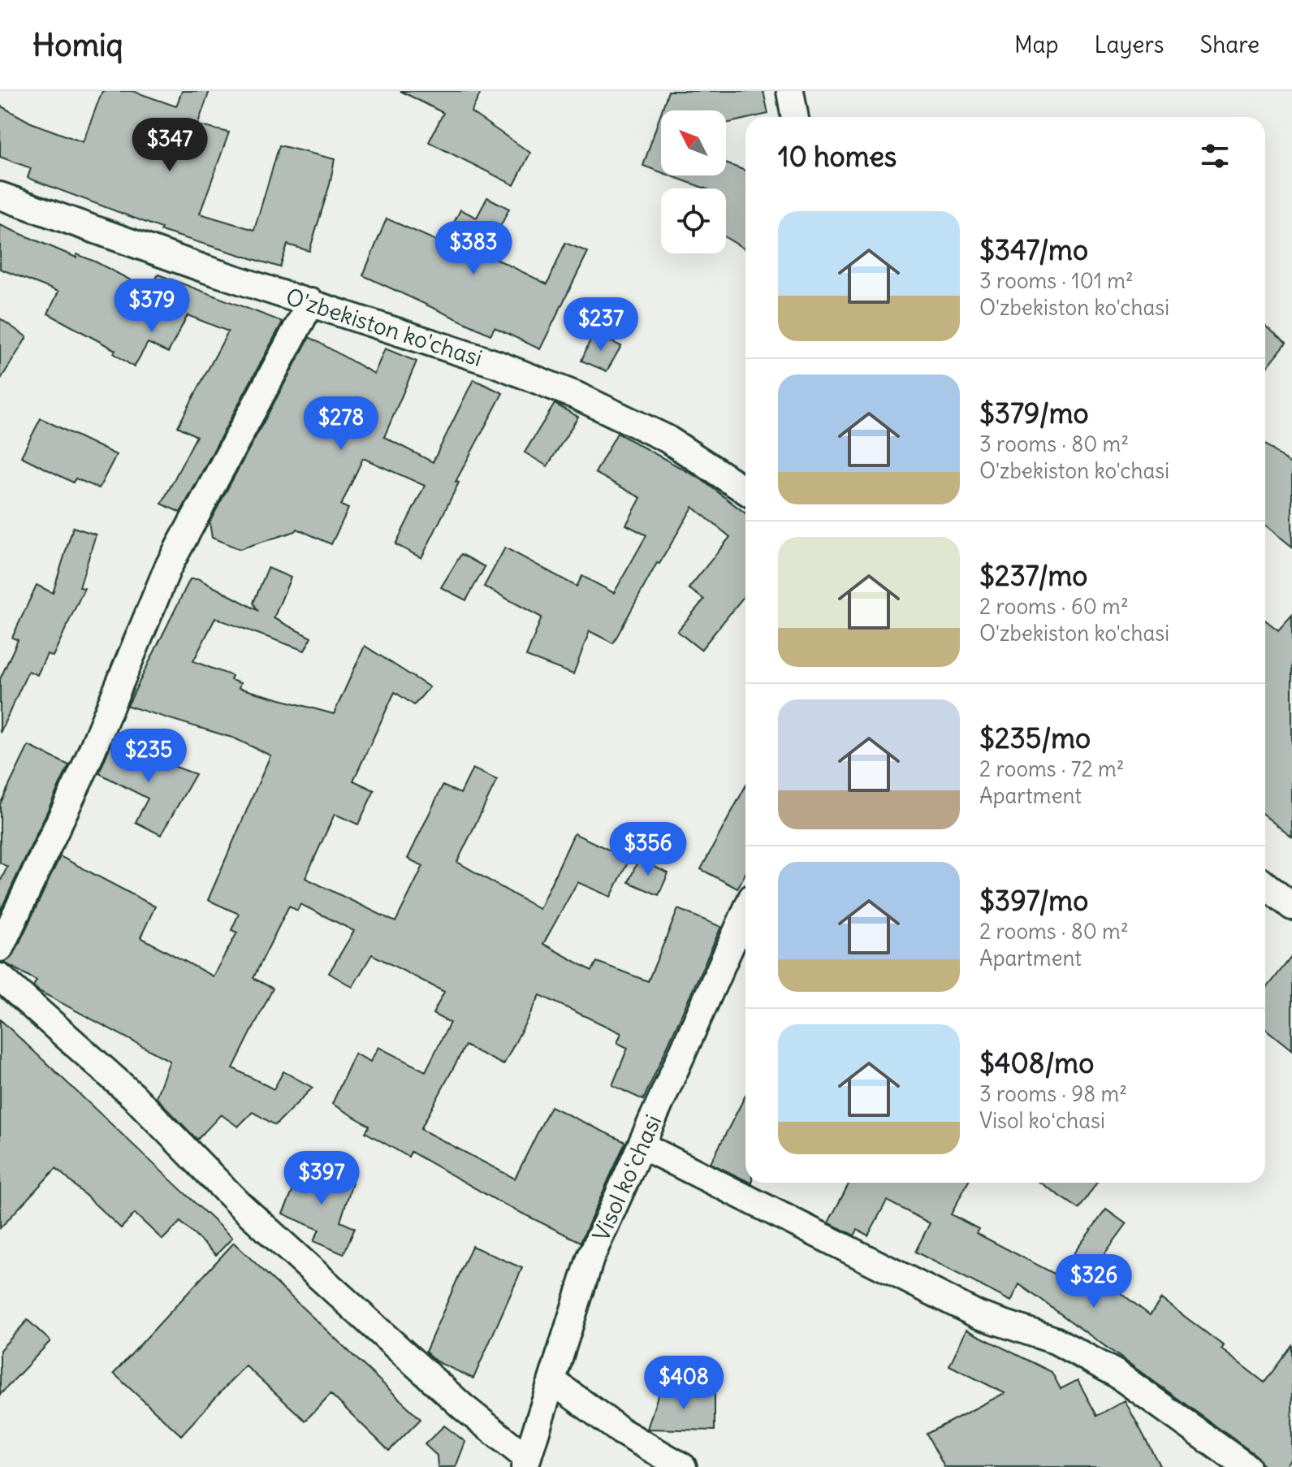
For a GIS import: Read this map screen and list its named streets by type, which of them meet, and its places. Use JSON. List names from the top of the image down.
{
  "streets": {
    "street": ["O'zbekiston ko'chasi", "Visol koʻchasi"]
  },
  "north": "top left",
  "page": {
    "header": "Homiq",
    "nav": ["Map", "Layers", "Share"],
    "heading": "10 homes",
    "price": [
      "$347",
      "$383",
      "$379",
      "$237",
      "$278",
      "$235",
      "$356",
      "$397",
      "$326",
      "$408"
    ],
    "list": [
      {
        "name": "$347/mo",
        "note": "3 rooms · 101 m² · O'zbekiston ko'chasi"
      },
      {
        "name": "$379/mo",
        "note": "3 rooms · 80 m² · O'zbekiston ko'chasi"
      },
      {
        "name": "$237/mo",
        "note": "2 rooms · 60 m² · O'zbekiston ko'chasi"
      },
      {
        "name": "$235/mo",
        "note": "2 rooms · 72 m² · Apartment"
      },
      {
        "name": "$397/mo",
        "note": "2 rooms · 80 m² · Apartment"
      },
      {
        "name": "$408/mo",
        "note": "3 rooms · 98 m² · Visol koʻchasi"
      }
    ]
  }
}
